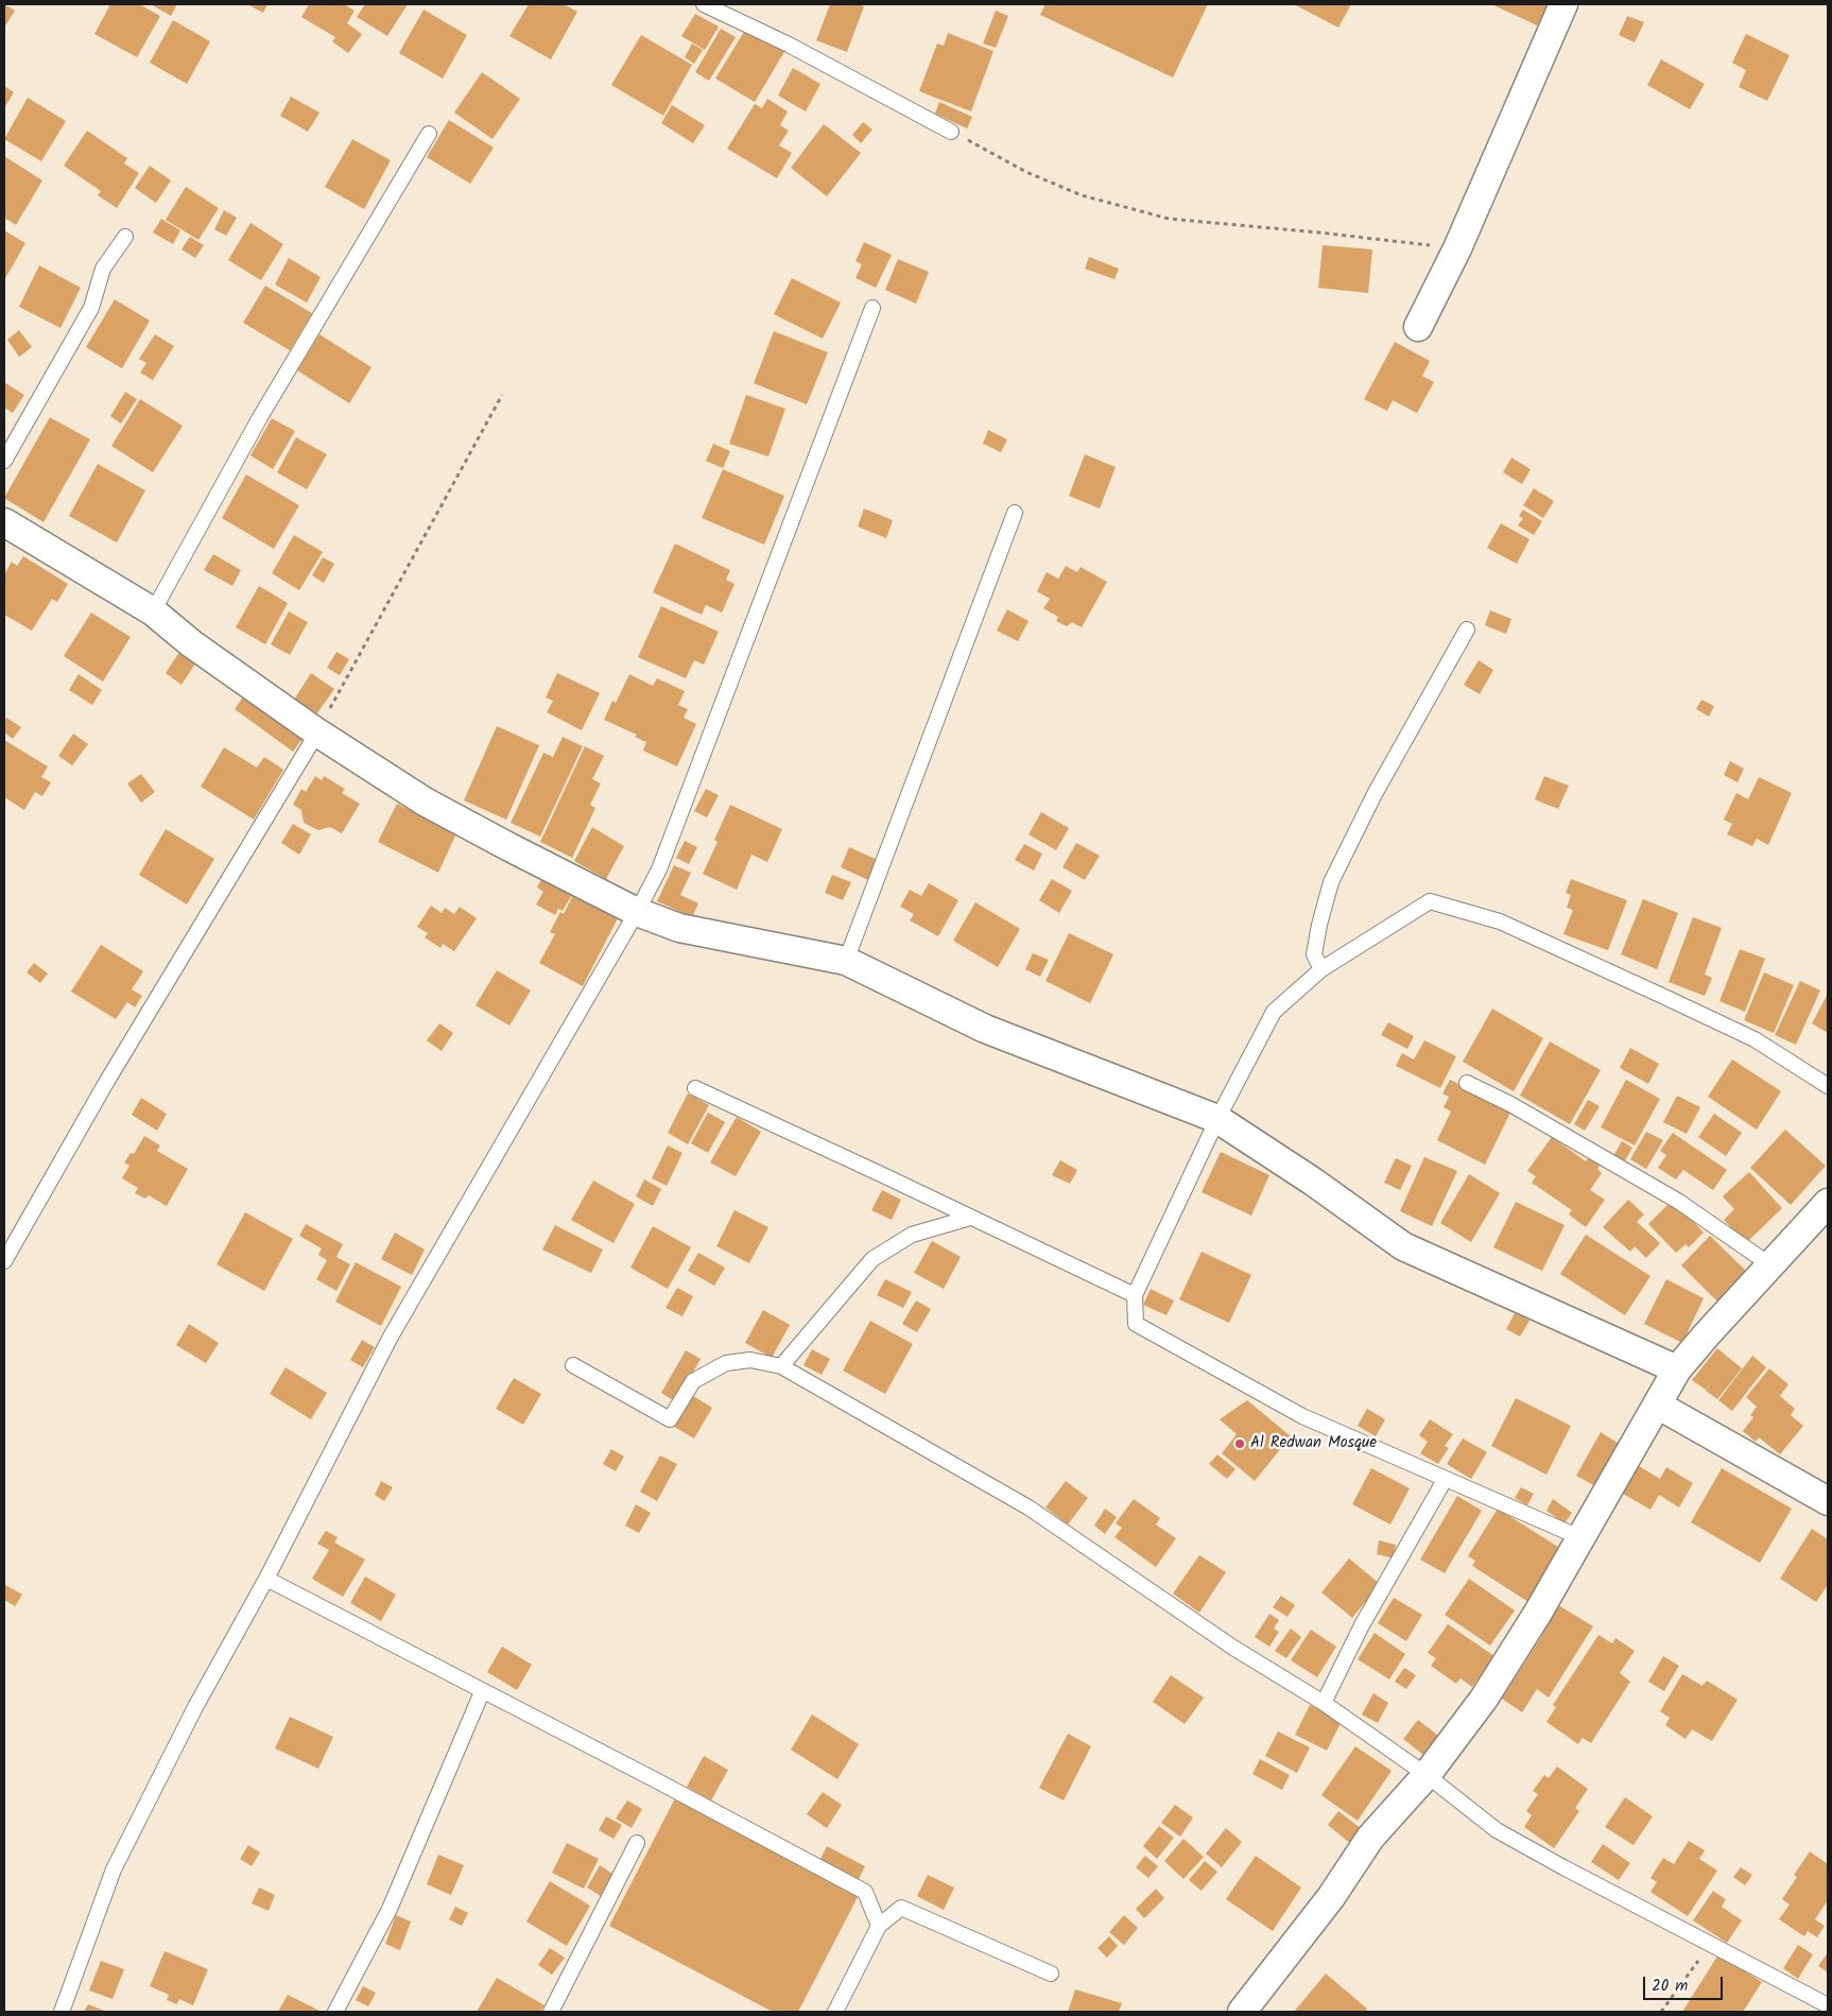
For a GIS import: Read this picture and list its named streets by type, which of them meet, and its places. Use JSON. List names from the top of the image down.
{
  "places": ["Al Redwan Mosque"],
  "scale_bar": "20 m"
}
